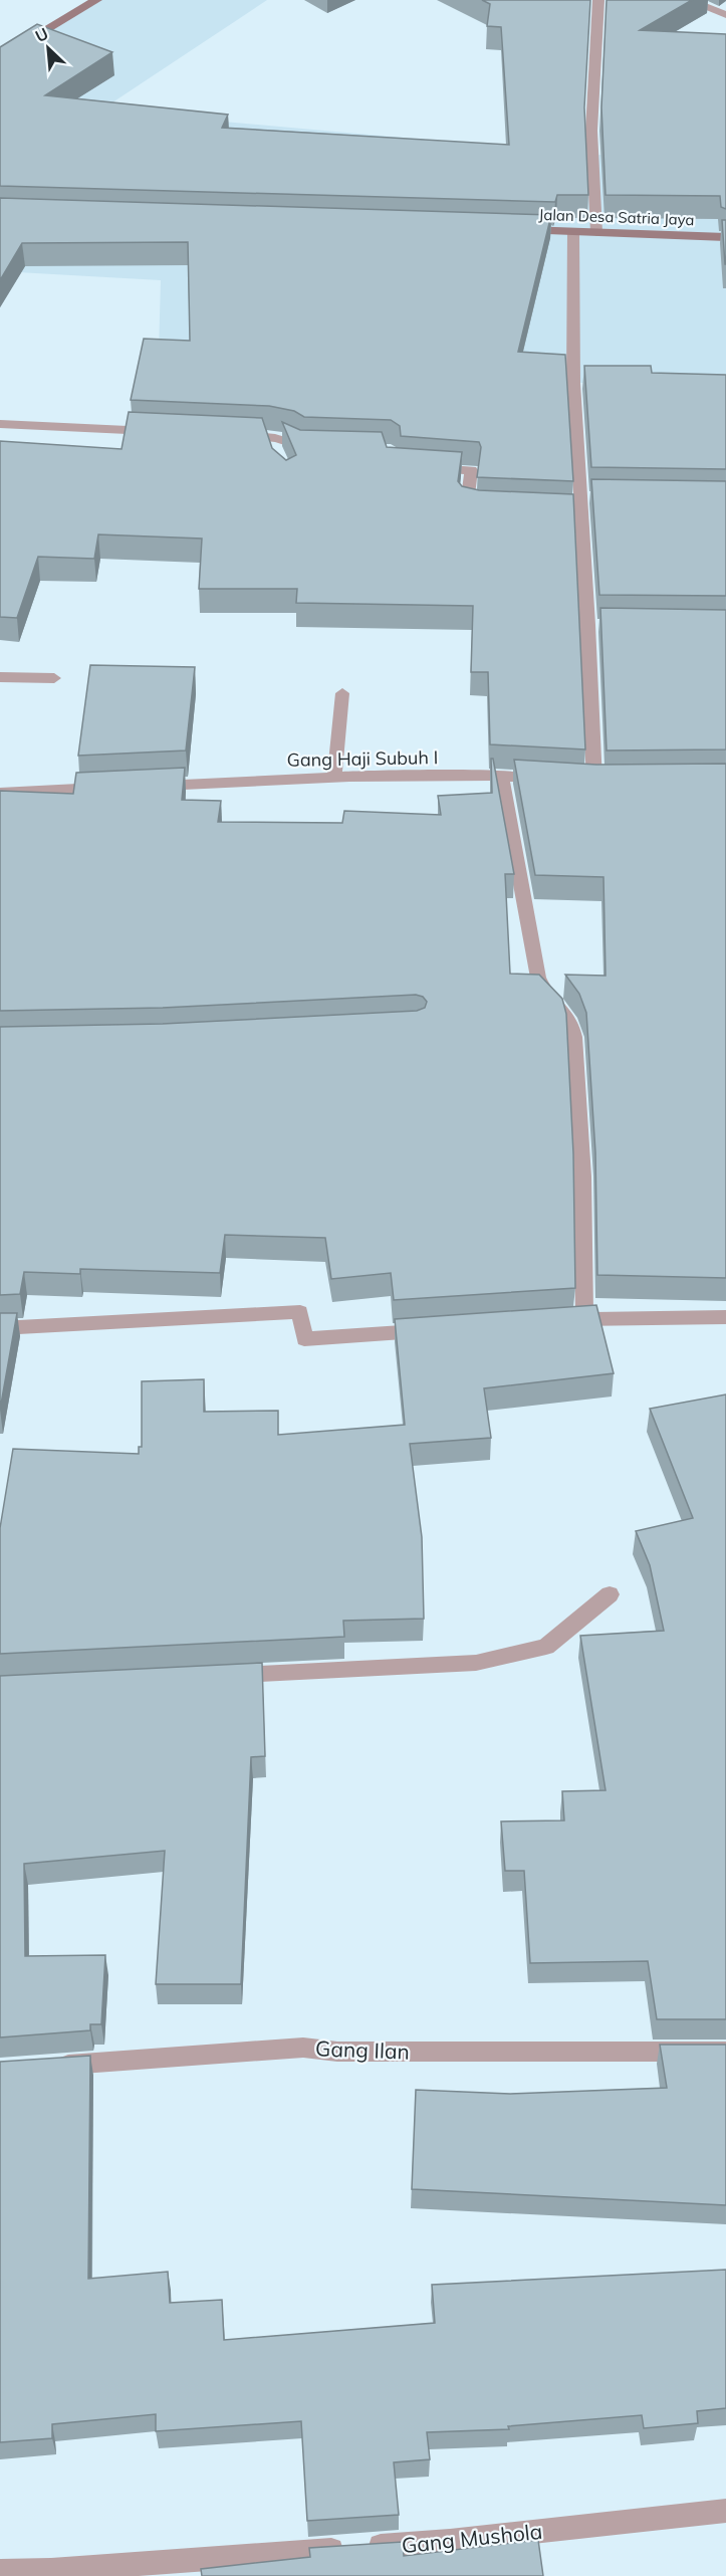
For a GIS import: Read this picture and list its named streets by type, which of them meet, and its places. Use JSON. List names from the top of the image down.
{
  "streets": {
    "street": [
      "Jalan Desa Satria Jaya",
      "Gang Haji Subuh I",
      "Gang Ilan",
      "Gang Mushola"
    ]
  },
  "north": "top left"
}
